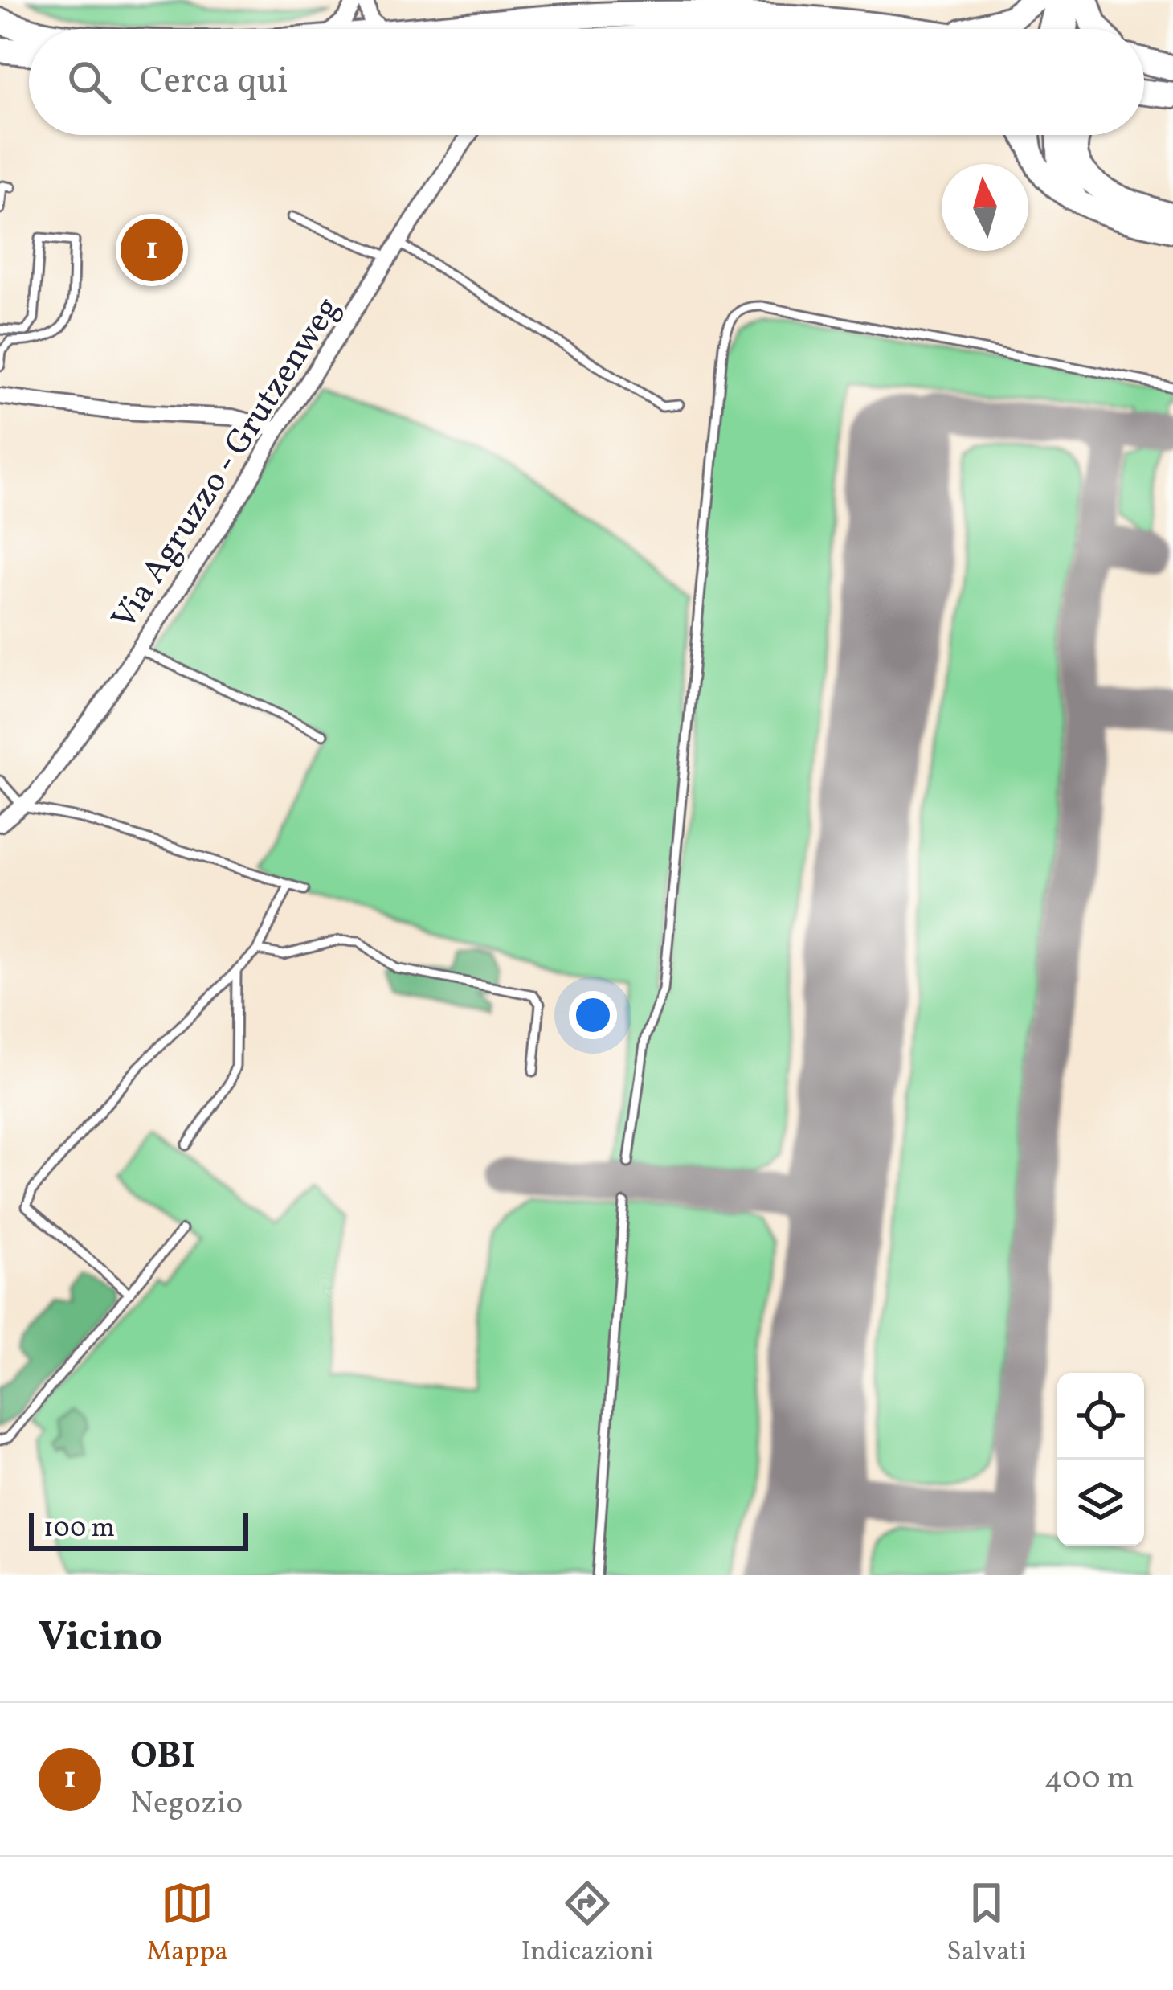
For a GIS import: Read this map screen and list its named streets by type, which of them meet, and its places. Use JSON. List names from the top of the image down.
{
  "streets": {
    "street": ["Via Agruzzo - Grutzenweg"]
  },
  "scale_bar": "100 m",
  "north": "top",
  "page": {
    "search": "Cerca qui",
    "pins": "1",
    "scale": "100 m",
    "heading": "Vicino",
    "list": [
      {
        "mark": "1",
        "name": "OBI",
        "note": "Negozio",
        "value": "400 m"
      }
    ],
    "nav": ["Mappa", "Indicazioni", "Salvati"]
  }
}
